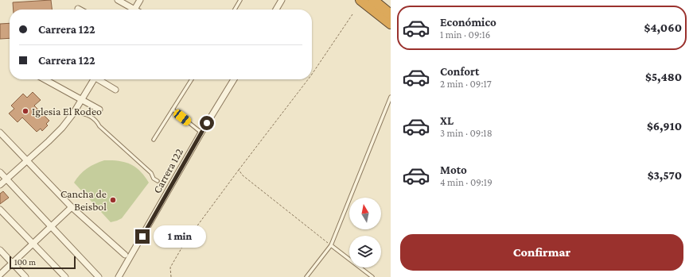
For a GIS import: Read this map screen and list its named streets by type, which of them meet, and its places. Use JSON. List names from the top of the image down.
{
  "streets": {
    "street": ["Carrera 122"]
  },
  "places": ["Iglesia El Rodeo", "Cancha de Beisbol"],
  "scale_bar": "100 m",
  "north": "top",
  "page": {
    "list": [
      {
        "name": "Económico",
        "note": "1 min · 09:16",
        "value": "$4,060"
      },
      {
        "name": "Confort",
        "note": "2 min · 09:17",
        "value": "$5,480"
      },
      {
        "name": "XL",
        "note": "3 min · 09:18",
        "value": "$6,910"
      },
      {
        "name": "Moto",
        "note": "4 min · 09:19",
        "value": "$3,570"
      }
    ],
    "banner": ["Carrera 122", "Carrera 122"],
    "bubble": "1 min",
    "buttons": "Confirmar",
    "scale": "100 m"
  }
}
